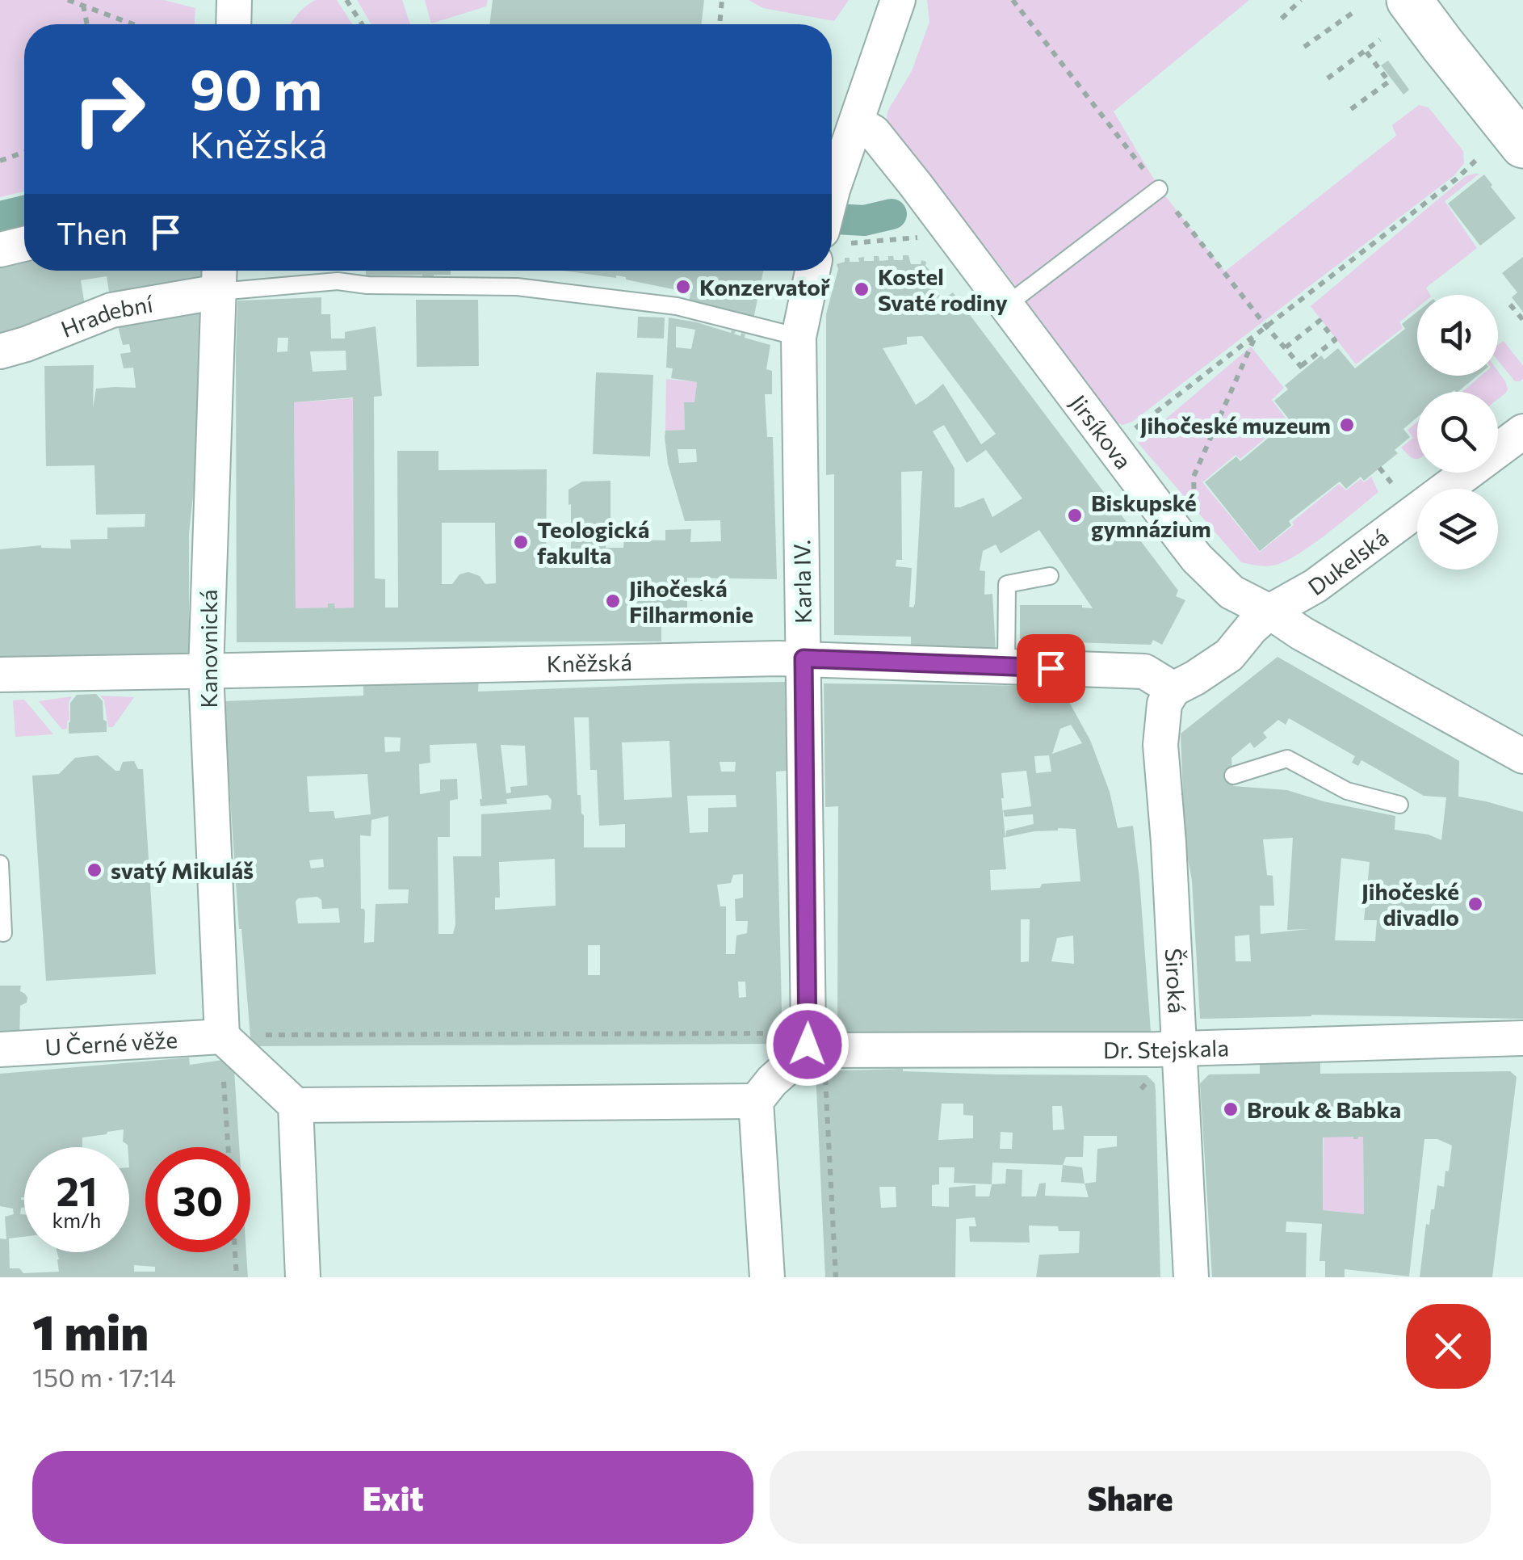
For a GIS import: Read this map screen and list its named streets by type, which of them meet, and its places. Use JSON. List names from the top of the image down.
{
  "streets": {
    "street": [
      "Hradební",
      "Jirsíkova",
      "Dukelská",
      "Karla IV.",
      "Kanovnická",
      "Kněžská",
      "Široká",
      "U Černé věže",
      "Dr. Stejskala"
    ]
  },
  "crossings": [
    ["Hradební", "Kanovnická"],
    ["Jirsíkova", "Dukelská"],
    ["Dukelská", "Kněžská"],
    ["Dukelská", "Široká"],
    ["Karla IV.", "Kněžská"],
    ["Karla IV.", "Dr. Stejskala"],
    ["Kanovnická", "Kněžská"],
    ["Kanovnická", "U Černé věže"],
    ["Kněžská", "Široká"],
    ["Široká", "Dr. Stejskala"]
  ],
  "places": [
    "Konzervatoř",
    "Kostel Svaté rodiny",
    "Jihočeské muzeum",
    "Biskupské gymnázium",
    "Teologická fakulta",
    "Jihočeská Filharmonie",
    "svatý Mikuláš",
    "Jihočeské divadlo",
    "Brouk & Babka"
  ],
  "page": {
    "turn": ["90 m", "Kněžská"],
    "then": "Then",
    "speed": "21 km/h",
    "limit": "30",
    "heading": ["1 min", "150 m · 17:14"],
    "buttons": ["Exit", "Share"]
  }
}
